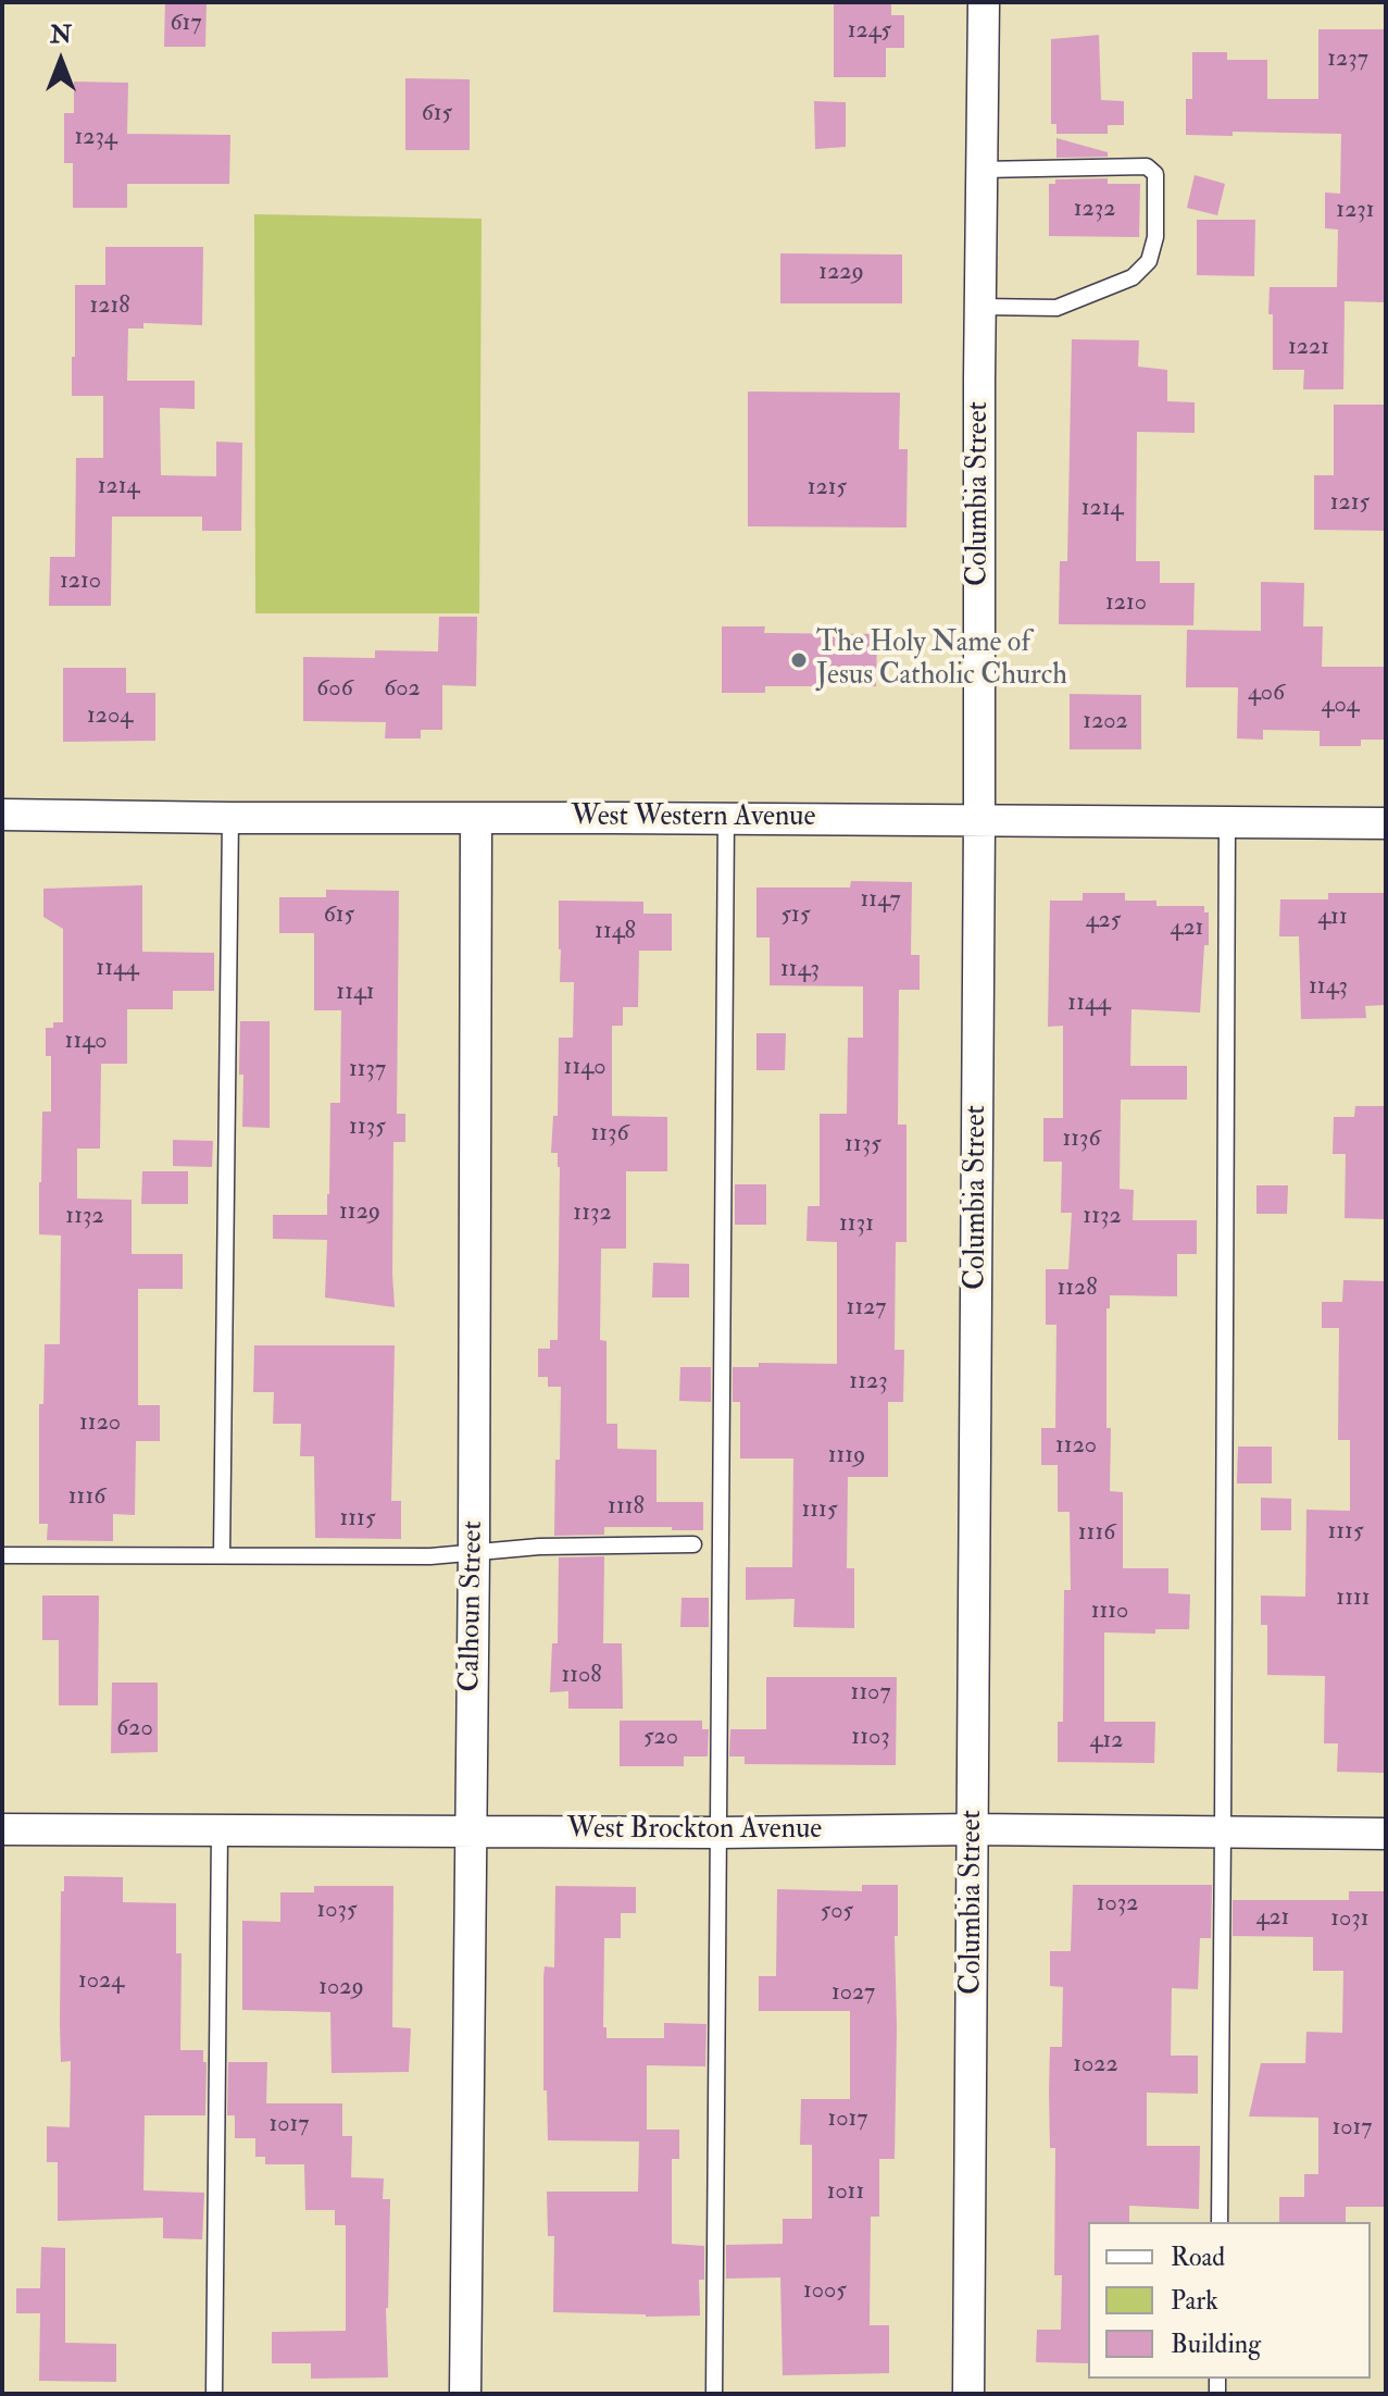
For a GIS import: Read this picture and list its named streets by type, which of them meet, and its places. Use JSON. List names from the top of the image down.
{
  "streets": {
    "street": [
      "Columbia Street",
      "West Western Avenue",
      "Calhoun Street",
      "West Brockton Avenue"
    ]
  },
  "crossings": [
    ["Columbia Street", "West Western Avenue"],
    ["Columbia Street", "West Brockton Avenue"],
    ["West Western Avenue", "Calhoun Street"],
    ["Calhoun Street", "West Brockton Avenue"]
  ],
  "places": ["The Holy Name of Jesus Catholic Church"],
  "house_numbers": [
    "617",
    "1245",
    "1237",
    "615",
    "1234",
    "1232",
    "1231",
    "1229",
    "1218",
    "1221",
    "1214",
    "1215",
    "1215",
    "1214",
    "1210",
    "1210",
    "606",
    "602",
    "406",
    "404",
    "1204",
    "1202",
    "1147",
    "615",
    "515",
    "411",
    "425",
    "421",
    "1148",
    "1144",
    "1143",
    "1143",
    "1141",
    "1144",
    "1140",
    "1140",
    "1137",
    "1135",
    "1136",
    "1136",
    "1135",
    "1129",
    "1132",
    "1132",
    "1132",
    "1131",
    "1128",
    "1127",
    "1123",
    "1120",
    "1120",
    "1119",
    "1116",
    "1118",
    "1115",
    "1115",
    "1115",
    "1116",
    "1111",
    "1110",
    "1108",
    "1107",
    "620",
    "520",
    "1103",
    "412",
    "1032",
    "1035",
    "505",
    "421",
    "1031",
    "1024",
    "1029",
    "1027",
    "1022",
    "1017",
    "1017",
    "1017",
    "1011",
    "1005"
  ],
  "legend": ["Road", "Park", "Building"],
  "north": "top"
}
